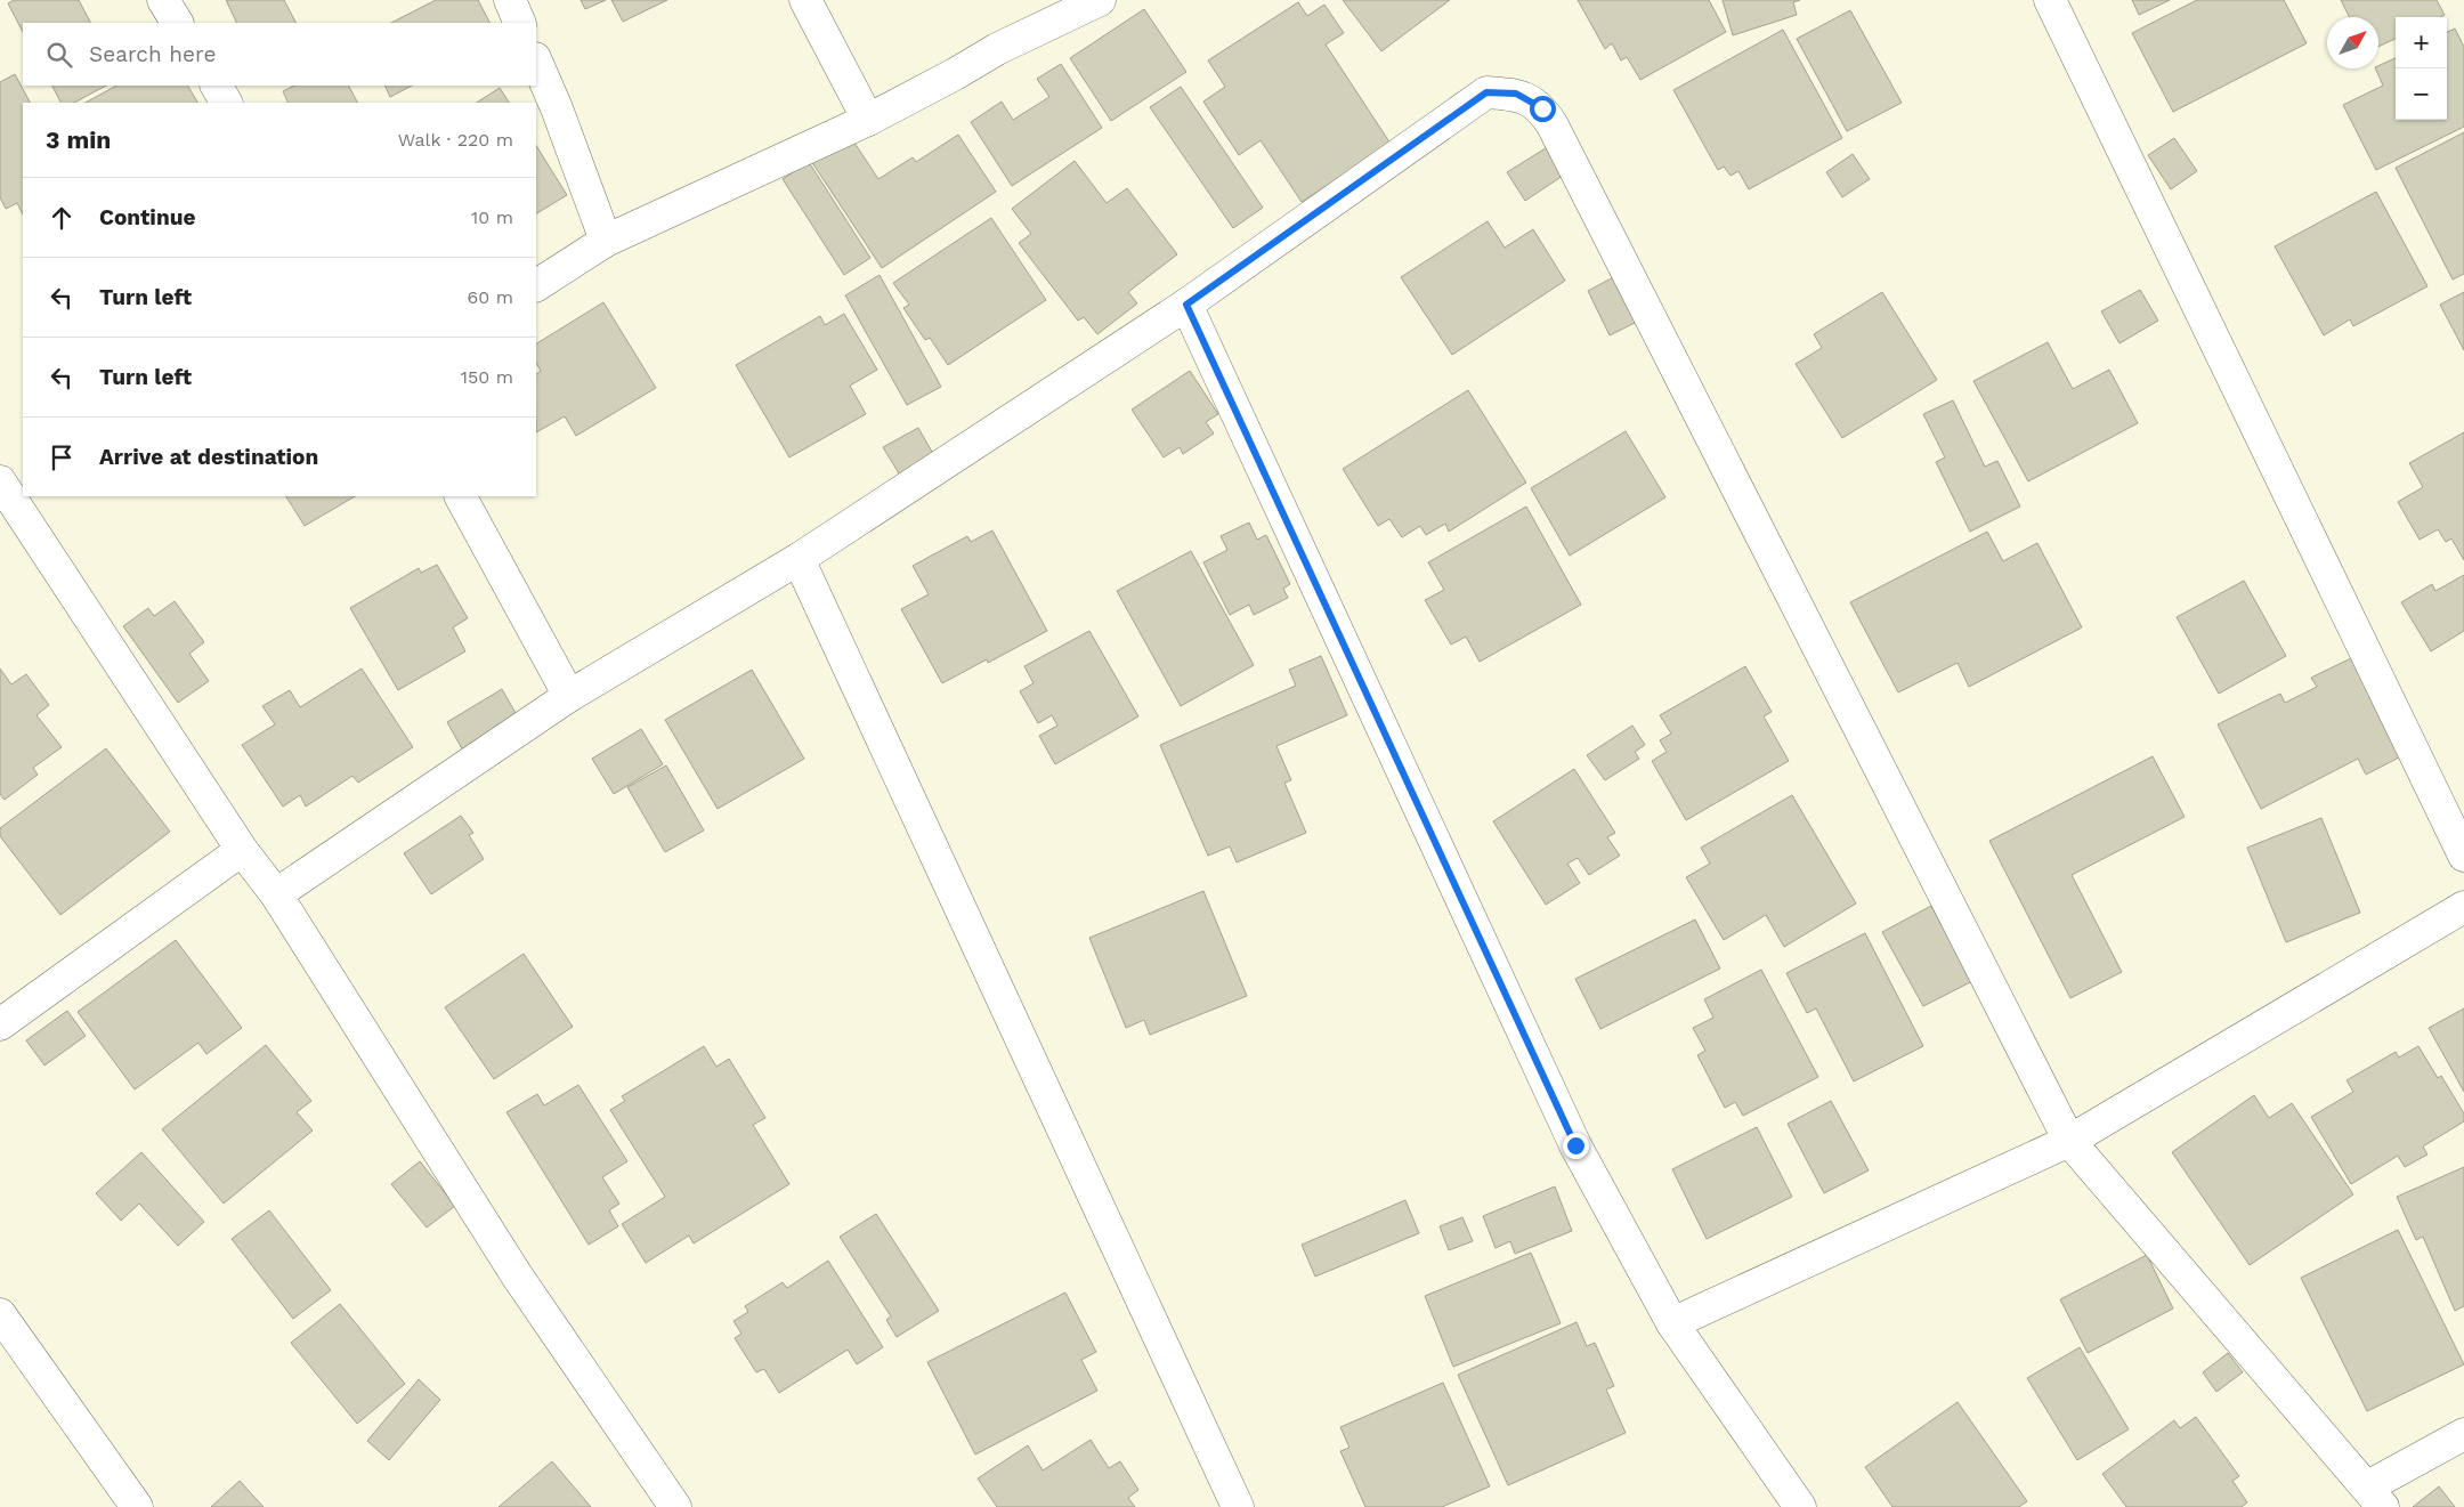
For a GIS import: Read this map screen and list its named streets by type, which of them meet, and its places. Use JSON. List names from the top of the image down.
{
  "north": "top right",
  "page": {
    "map_buttons": ["+", "−"],
    "search": "Search here",
    "heading": ["3 min", "Walk · 220 m"],
    "list": [
      ["Continue", "10 m"],
      ["Turn left", "60 m"],
      ["Turn left", "150 m"],
      "Arrive at destination"
    ]
  }
}
